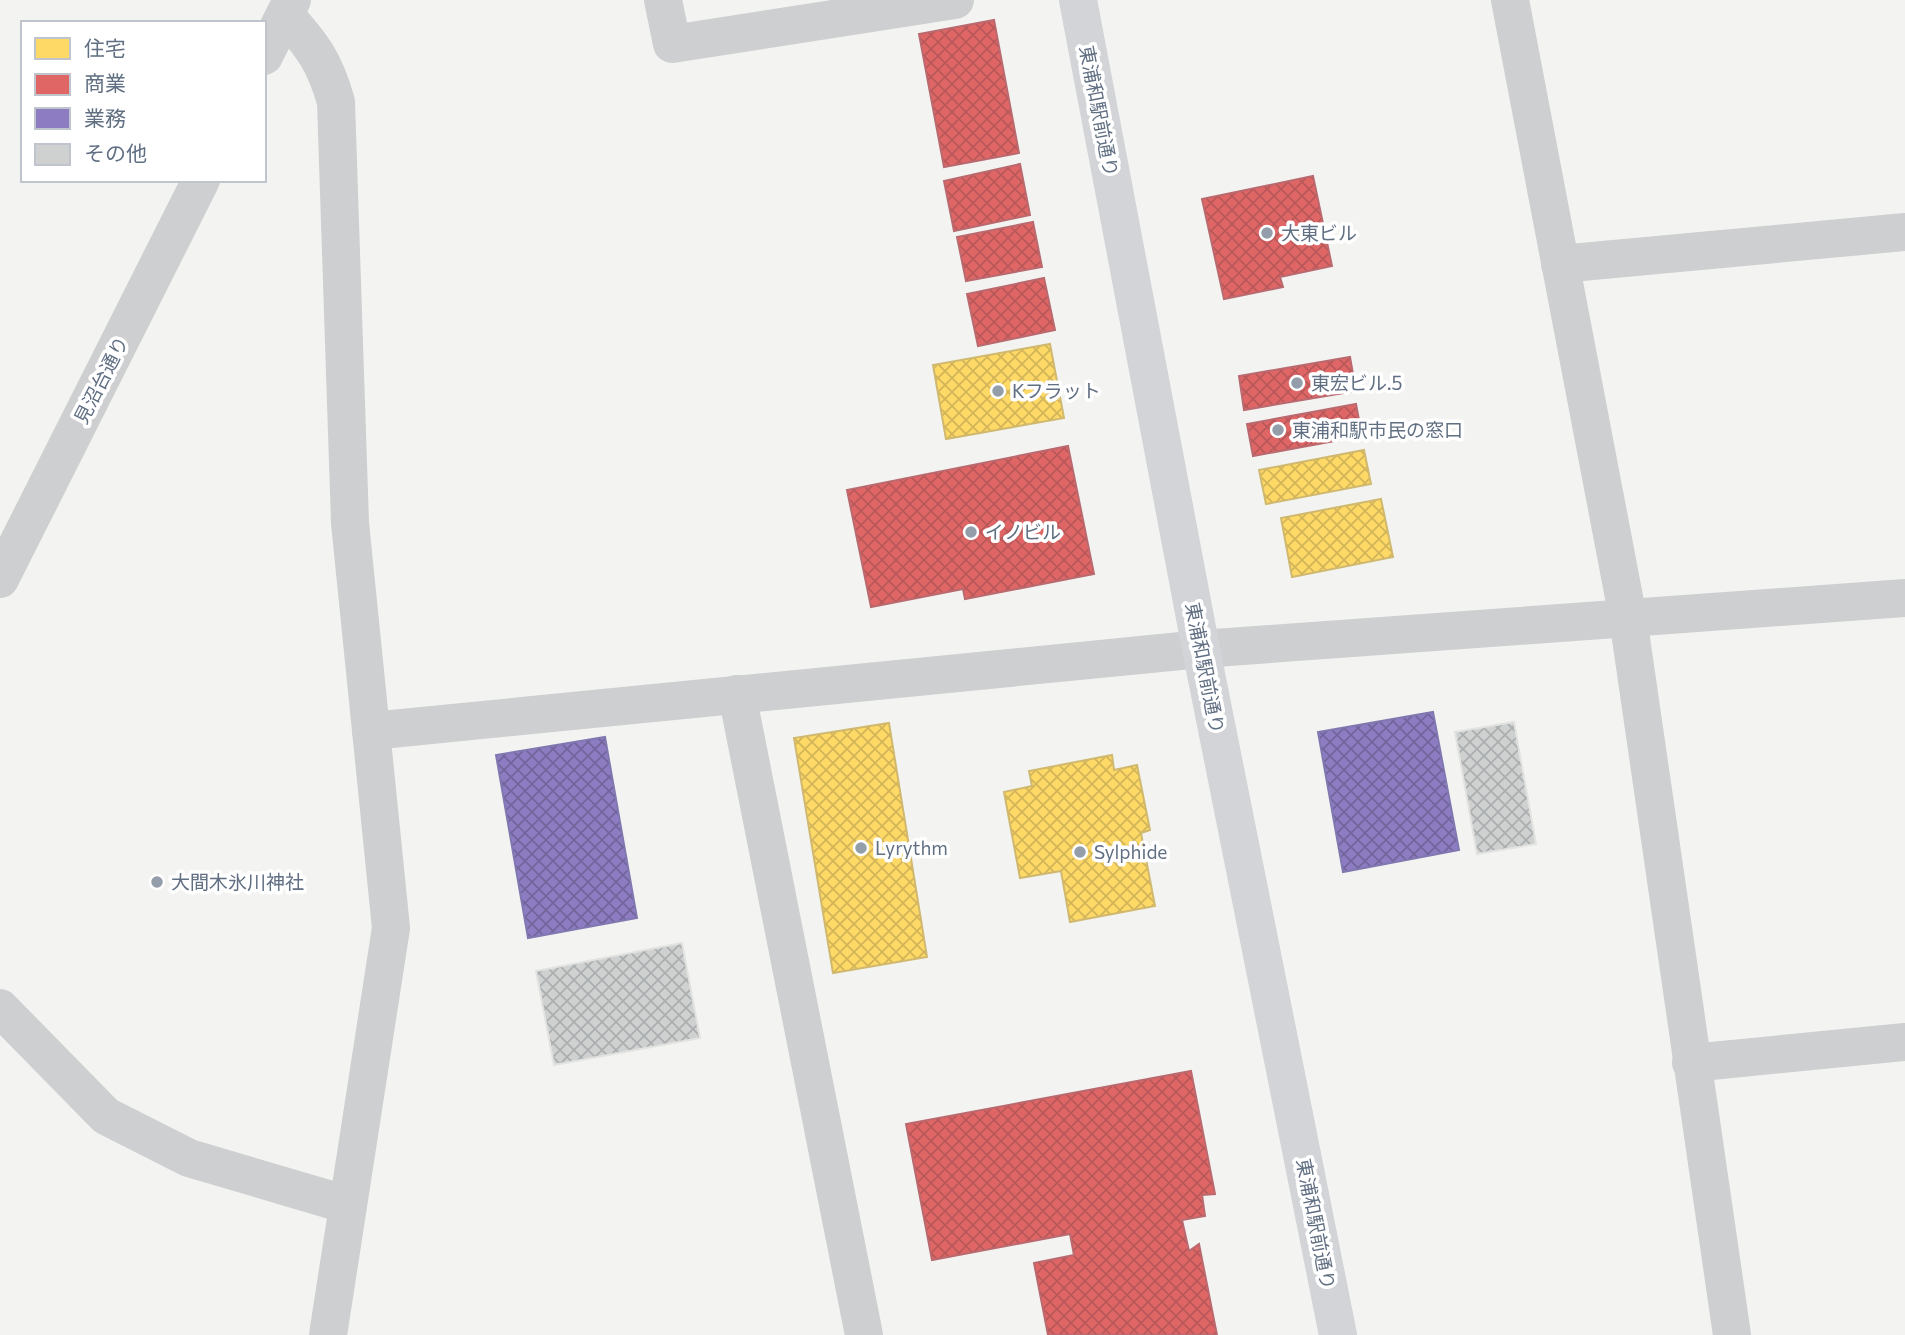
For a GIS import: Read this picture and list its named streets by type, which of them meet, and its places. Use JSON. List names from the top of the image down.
{
  "streets": {
    "main road": ["東浦和駅前通り"],
    "street": ["見沼台通り"]
  },
  "places": [
    "大東ビル",
    "東宏ビル.5",
    "Kフラット",
    "東浦和駅市民の窓口",
    "イノビル",
    "Lyrythm",
    "Sylphide",
    "大間木氷川神社"
  ],
  "legend": [
    "住宅",
    "商業",
    "業務",
    "その他"
  ]
}
